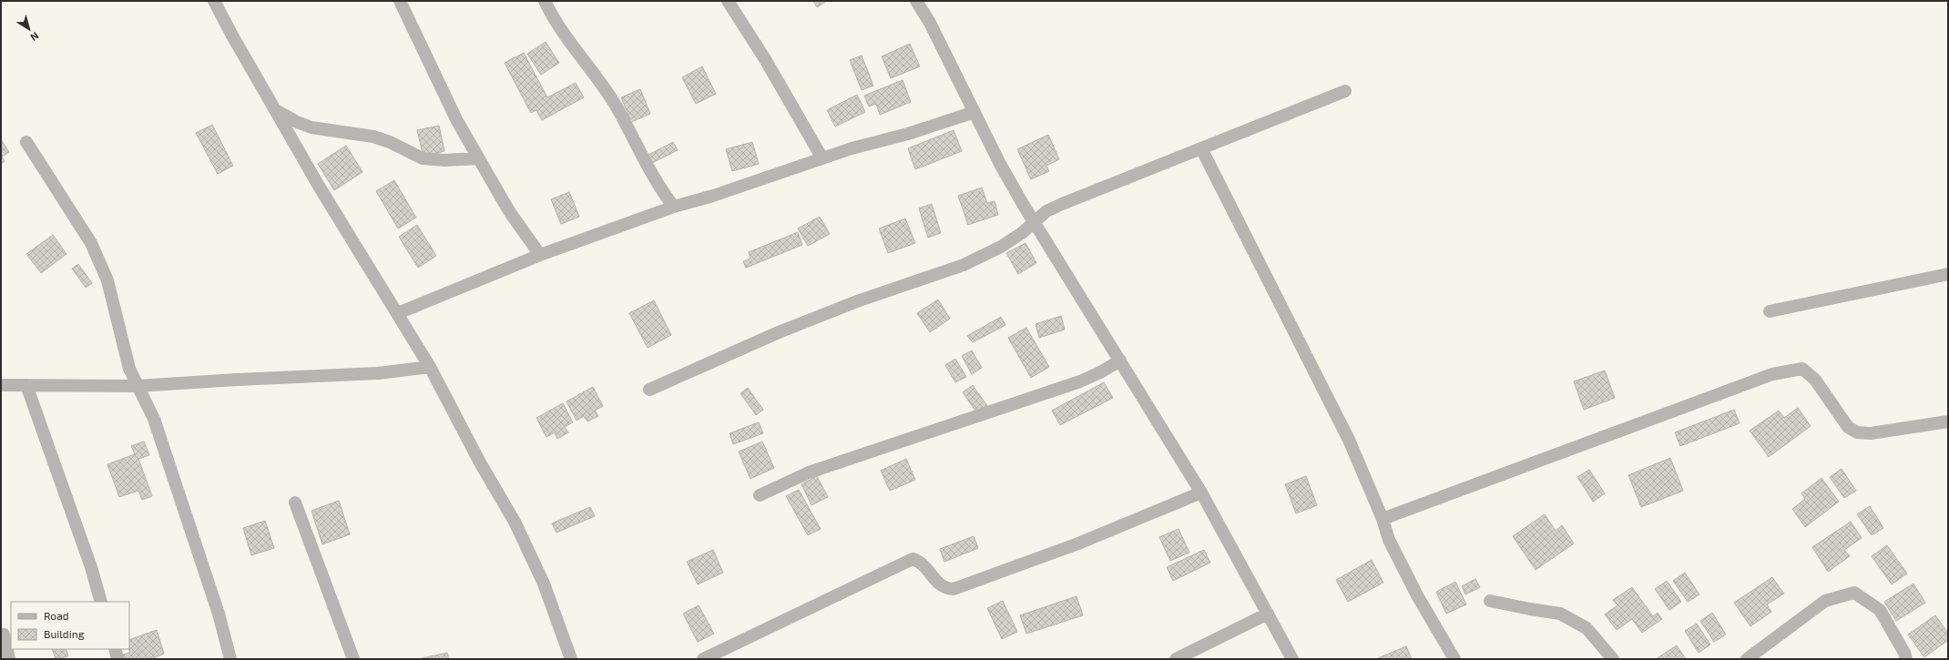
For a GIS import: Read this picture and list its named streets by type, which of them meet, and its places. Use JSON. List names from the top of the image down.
{
  "legend": ["Road", "Building"],
  "north": "bottom right"
}
